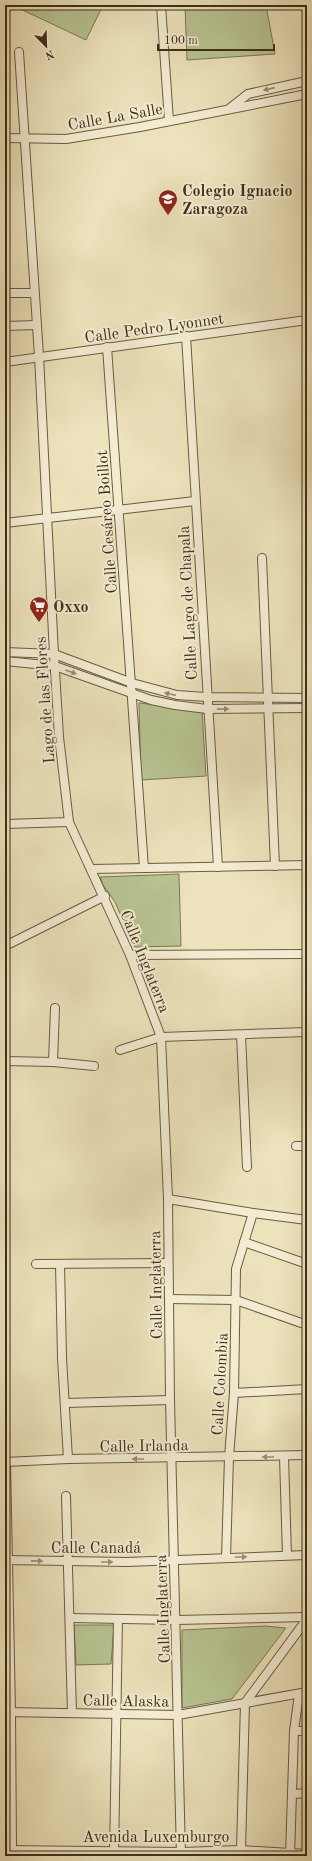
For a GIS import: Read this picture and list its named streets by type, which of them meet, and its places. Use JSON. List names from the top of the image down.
{
  "streets": {
    "street": [
      "Calle La Salle",
      "Calle Pedro Lyonnet",
      "Calle Cesáreo Boillot",
      "Calle Lago de Chapala",
      "Lago de las Flores",
      "Calle Inglaterra",
      "Calle Colombia",
      "Calle Irlanda",
      "Calle Canadá",
      "Calle Alaska",
      "Avenida Luxemburgo"
    ]
  },
  "crossings": [
    ["Calle La Salle", "Lago de las Flores"],
    ["Calle Pedro Lyonnet", "Calle Cesáreo Boillot"],
    ["Calle Pedro Lyonnet", "Calle Lago de Chapala"],
    ["Calle Pedro Lyonnet", "Lago de las Flores"],
    ["Lago de las Flores", "Calle Inglaterra"],
    ["Calle Inglaterra", "Calle Irlanda"],
    ["Calle Inglaterra", "Calle Canadá"],
    ["Calle Inglaterra", "Calle Alaska"],
    ["Calle Inglaterra", "Avenida Luxemburgo"],
    ["Calle Colombia", "Calle Irlanda"],
    ["Calle Colombia", "Calle Canadá"]
  ],
  "places": {
    "school or university": ["Colegio Ignacio Zaragoza"],
    "supermarket": ["Oxxo"]
  },
  "scale_bar": "100 m",
  "north": "bottom right"
}
